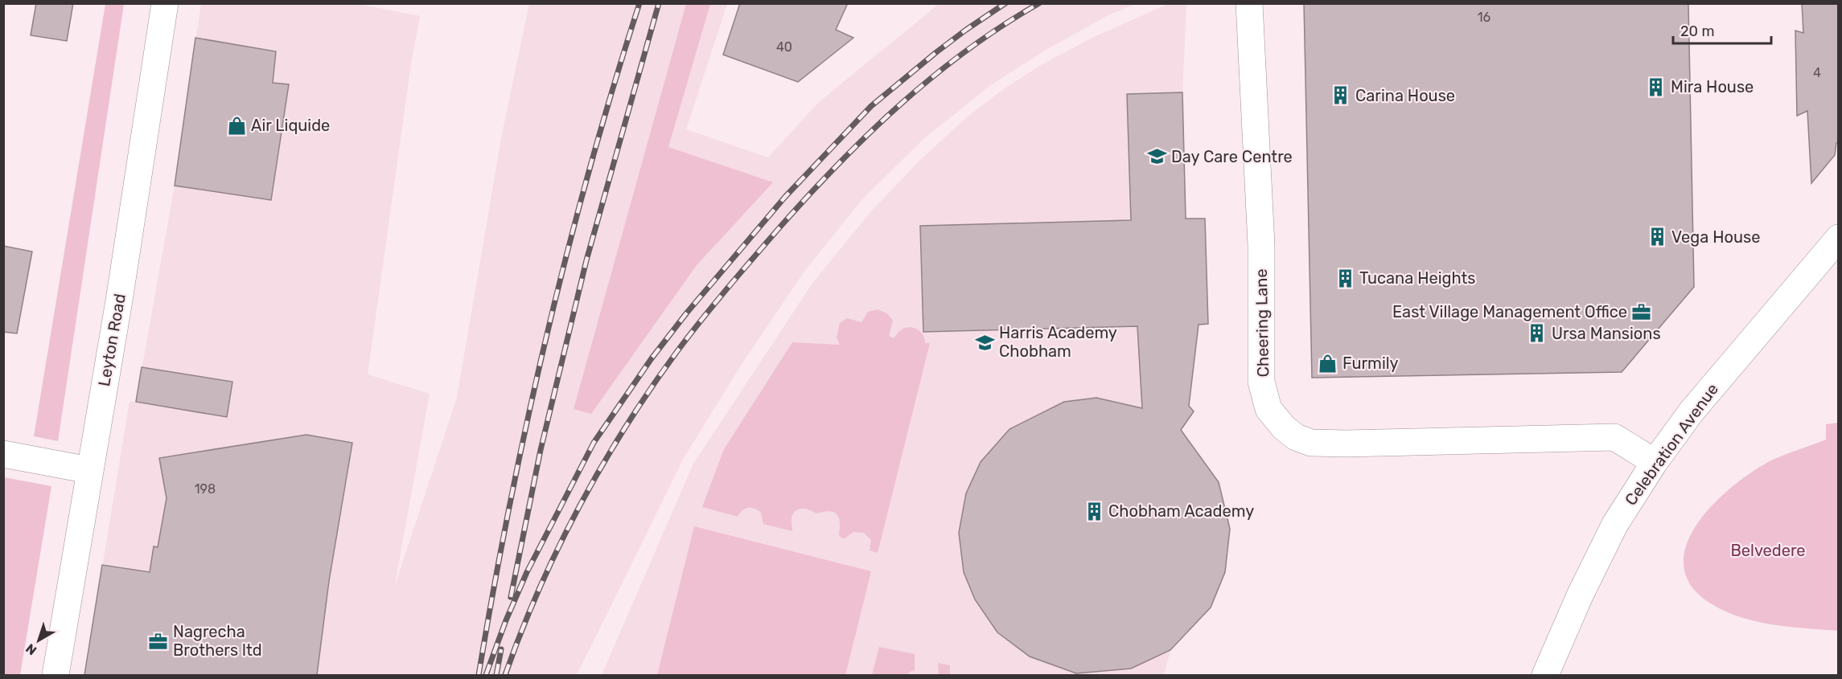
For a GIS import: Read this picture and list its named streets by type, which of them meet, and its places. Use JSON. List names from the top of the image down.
{
  "streets": {
    "street": ["Cheering Lane", "Leyton Road", "Celebration Avenue"]
  },
  "crossings": [
    ["Cheering Lane", "Celebration Avenue"]
  ],
  "parks": ["Belvedere"],
  "places": {
    "building": [
      "Mira House",
      "Carina House",
      "Vega House",
      "Tucana Heights",
      "Ursa Mansions",
      "Chobham Academy"
    ],
    "shop": ["Air Liquide", "Furmily"],
    "school or university": ["Day Care Centre", "Harris Academy Chobham"],
    "office": ["East Village Management Office", "Nagrecha Brothers ltd"]
  },
  "house_numbers": [
    "16",
    "40",
    "4",
    "198"
  ],
  "scale_bar": "20 m",
  "north": "bottom left"
}
